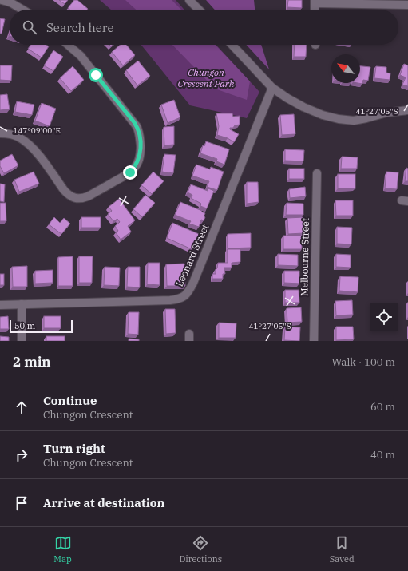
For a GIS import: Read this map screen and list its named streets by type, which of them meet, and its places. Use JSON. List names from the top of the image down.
{
  "streets": {
    "street": ["Leonard Street", "Melbourne Street"]
  },
  "parks": ["Chungon Crescent Park"],
  "scale_bar": "50 m",
  "north": "top left",
  "page": {
    "search": "Search here",
    "scale": "50 m",
    "heading": ["2 min", "Walk · 100 m"],
    "list": [
      ["Continue", "Chungon Crescent", "60 m"],
      ["Turn right", "Chungon Crescent", "40 m"],
      "Arrive at destination"
    ],
    "nav": ["Map", "Directions", "Saved"]
  },
  "coordinates": ["41°27'05\"S", "147°09'00\"E"]
}
